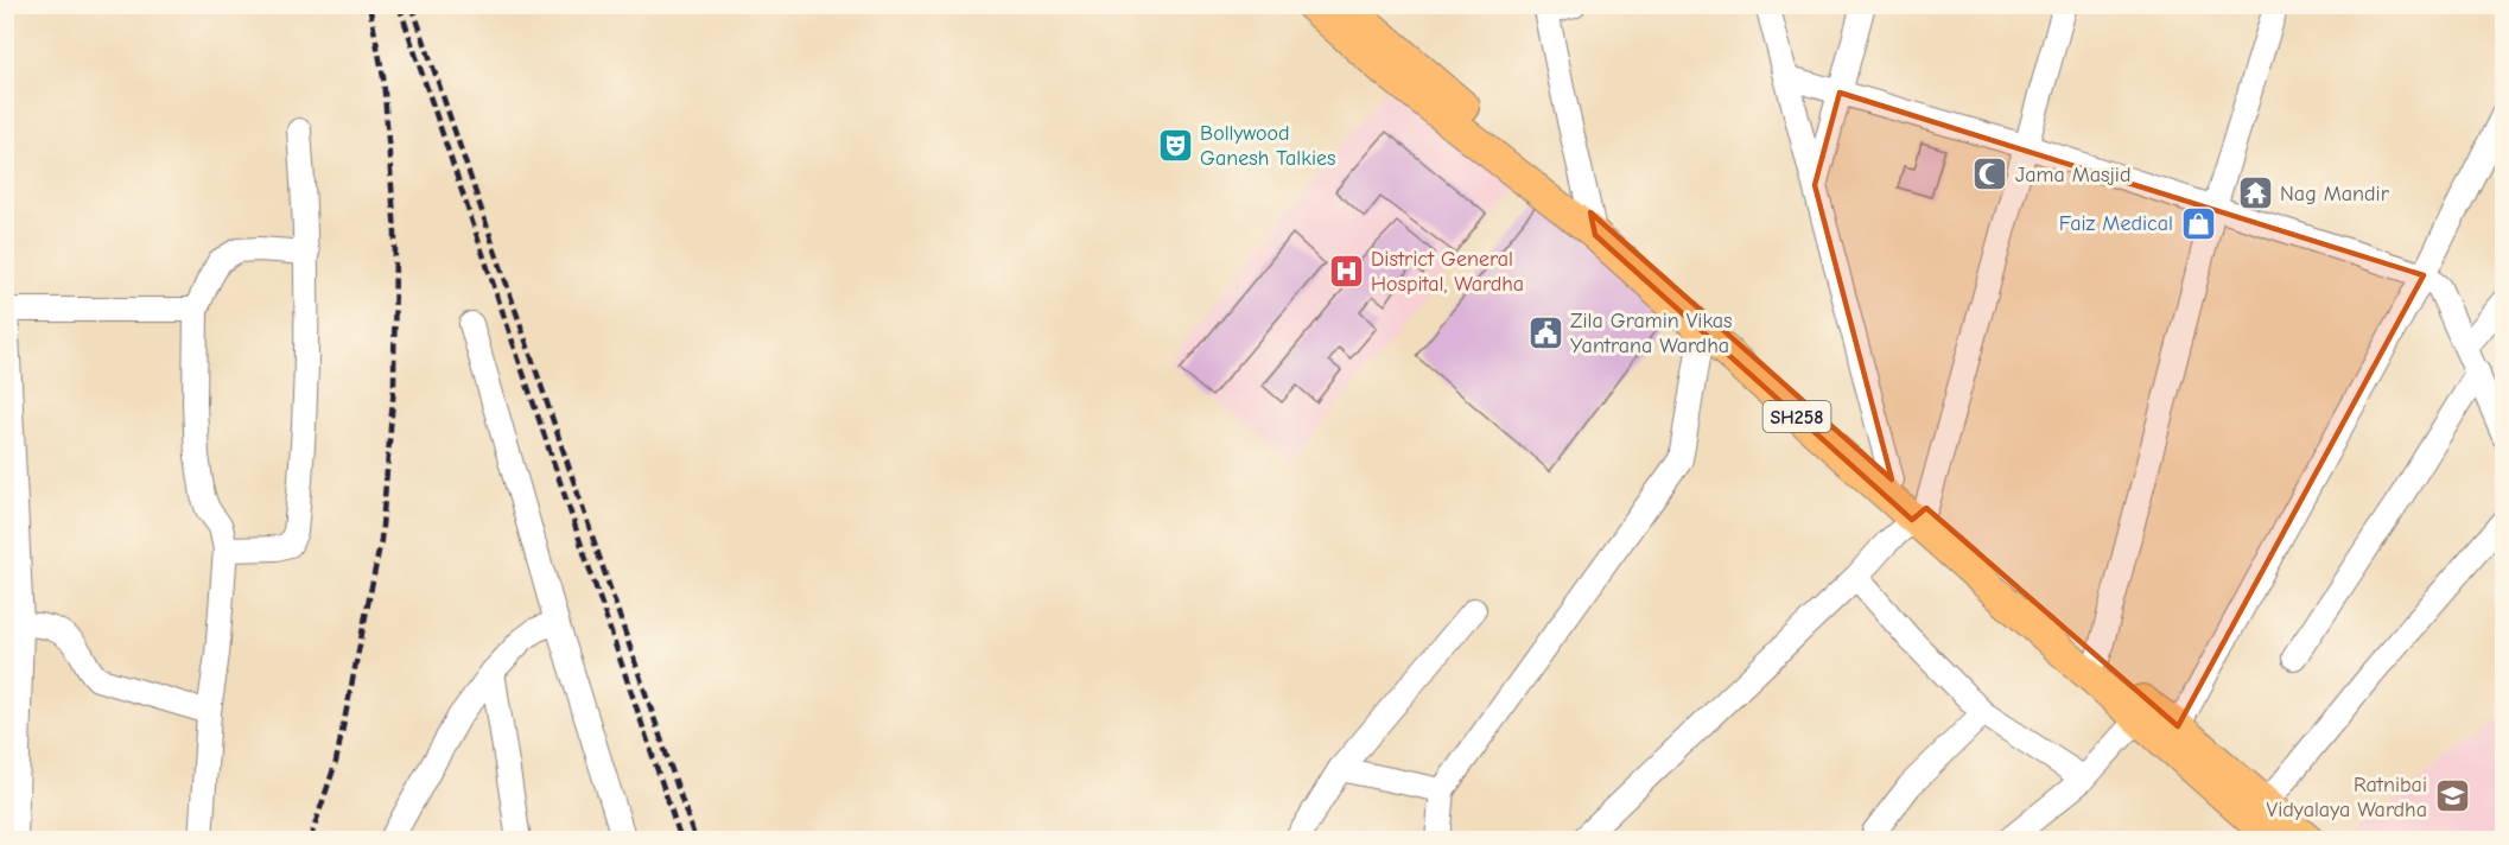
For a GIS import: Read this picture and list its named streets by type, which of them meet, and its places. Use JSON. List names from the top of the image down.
{
  "streets": {
    "main road": ["SH258"]
  },
  "places": {
    "theatre": ["Bollywood Ganesh Talkies"],
    "mosque": ["Jama Masjid"],
    "temple": ["Nag Mandir"],
    "shop": ["Faiz Medical"],
    "hospital": ["District General Hospital, Wardha"],
    "public building": ["Zila Gramin Vikas Yantrana Wardha"],
    "school or university": ["Ratnibai Vidyalaya Wardha"]
  }
}
